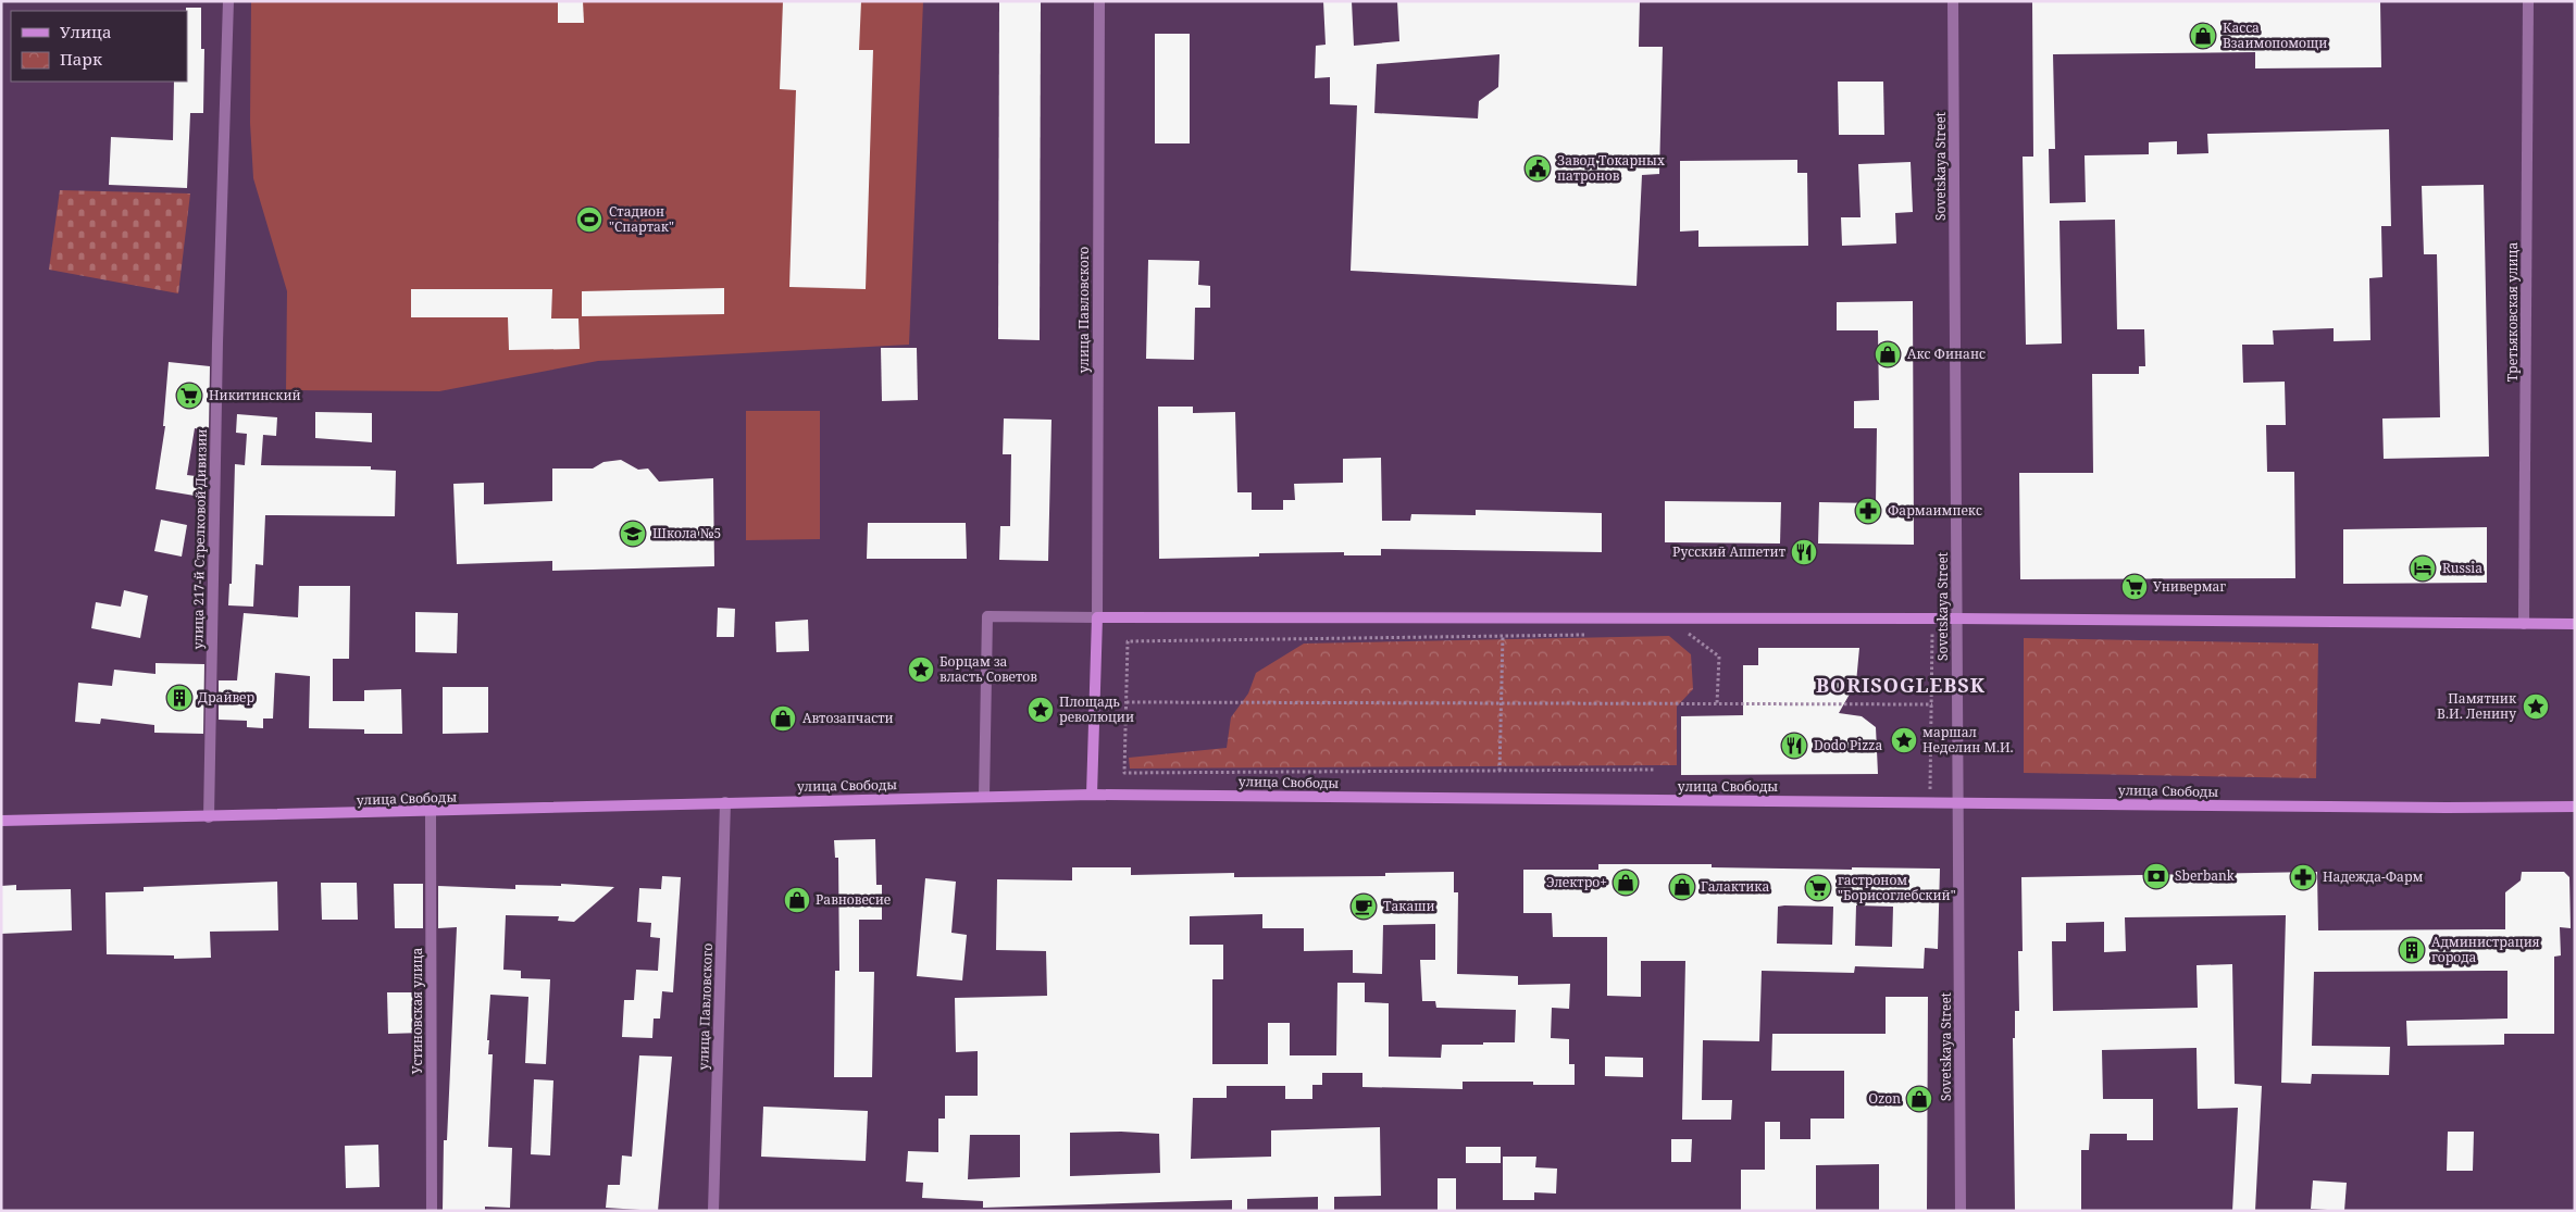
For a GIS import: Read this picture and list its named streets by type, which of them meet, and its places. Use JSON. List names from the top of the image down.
{
  "streets": {
    "main road": ["улица Свободы"],
    "street": [
      "Sovetskaya Street",
      "улица Павловского",
      "Третьяковская улица",
      "улица 217-й Стрелковой Дивизии",
      "Устиновская улица"
    ]
  },
  "crossings": [
    ["Sovetskaya Street", "улица Свободы"],
    ["улица Павловского", "улица Свободы"],
    ["улица 217-й Стрелковой Дивизии", "улица Свободы"],
    ["улица Свободы", "Устиновская улица"]
  ],
  "districts": ["BORISOGLEBSK"],
  "places": {
    "shop": [
      "Касса Взаимопомощи",
      "Акс Финанс",
      "Автозапчасти",
      "Электро+",
      "Галактика",
      "Равновесие",
      "Ozon"
    ],
    "public building": ["Завод Токарных патронов"],
    "sports": ["Стадион \"Спартак\""],
    "supermarket": ["Никитинский", "Универмаг", "гастроном \"Борисоглебский\""],
    "pharmacy": ["Фармаимпекс", "Надежда-Фарм"],
    "school or university": ["Школа №5"],
    "restaurant": ["Русский Аппетит", "Dodo Pizza"],
    "hotel": ["Russia"],
    "place": [
      "Борцам за власть Советов",
      "Памятник В.И. Ленину",
      "Площадь революции",
      "маршал Неделин М.И."
    ],
    "building": ["Драйвер", "Администрация города"],
    "bank": ["Sberbank"],
    "cafe": ["Такаши"]
  },
  "legend": ["Улица", "Парк"]
}
